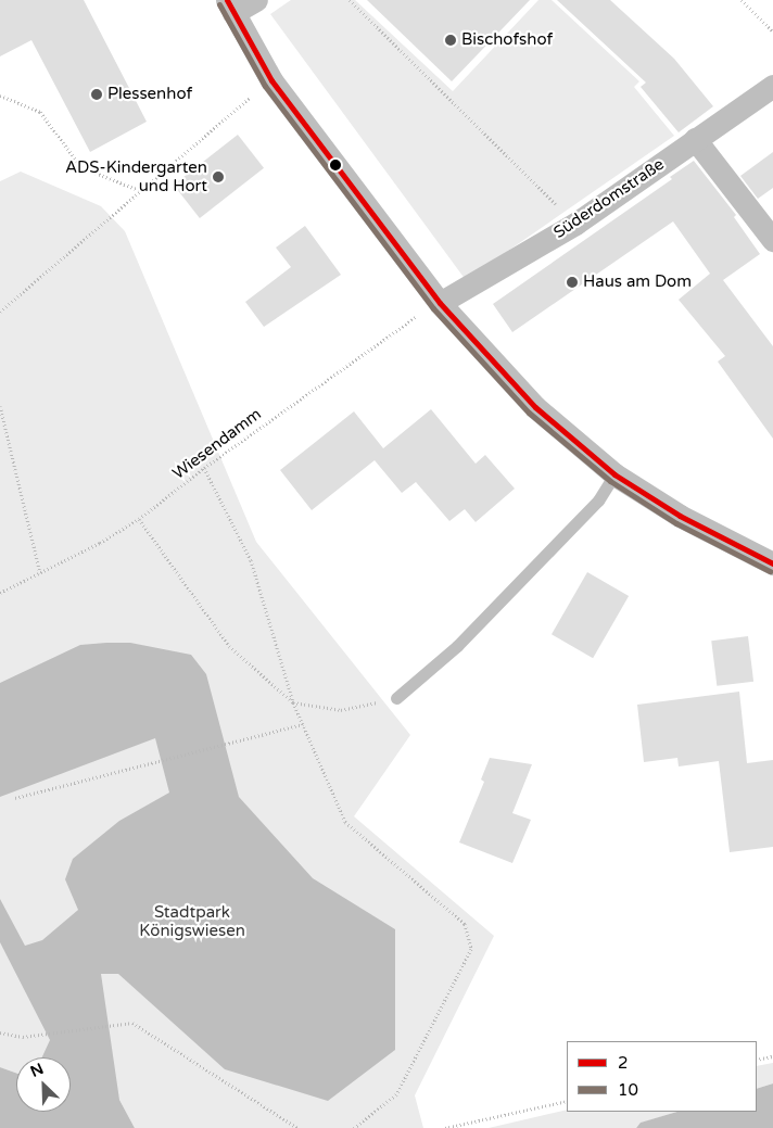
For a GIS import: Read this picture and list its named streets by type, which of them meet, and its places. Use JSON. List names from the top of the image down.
{
  "streets": {
    "street": ["Süderdomstraße"],
    "path": ["Wiesendamm"]
  },
  "crossings": [
    ["Süderdomstraße", "Wiesendamm"]
  ],
  "parks": ["Stadtpark Königswiesen"],
  "places": [
    "Bischofshof",
    "Plessenhof",
    "ADS-Kindergarten und Hort",
    "Haus am Dom"
  ],
  "lines": ["transit line 2", "transit line 10"],
  "legend": ["2", "10"],
  "north": "top left"
}
